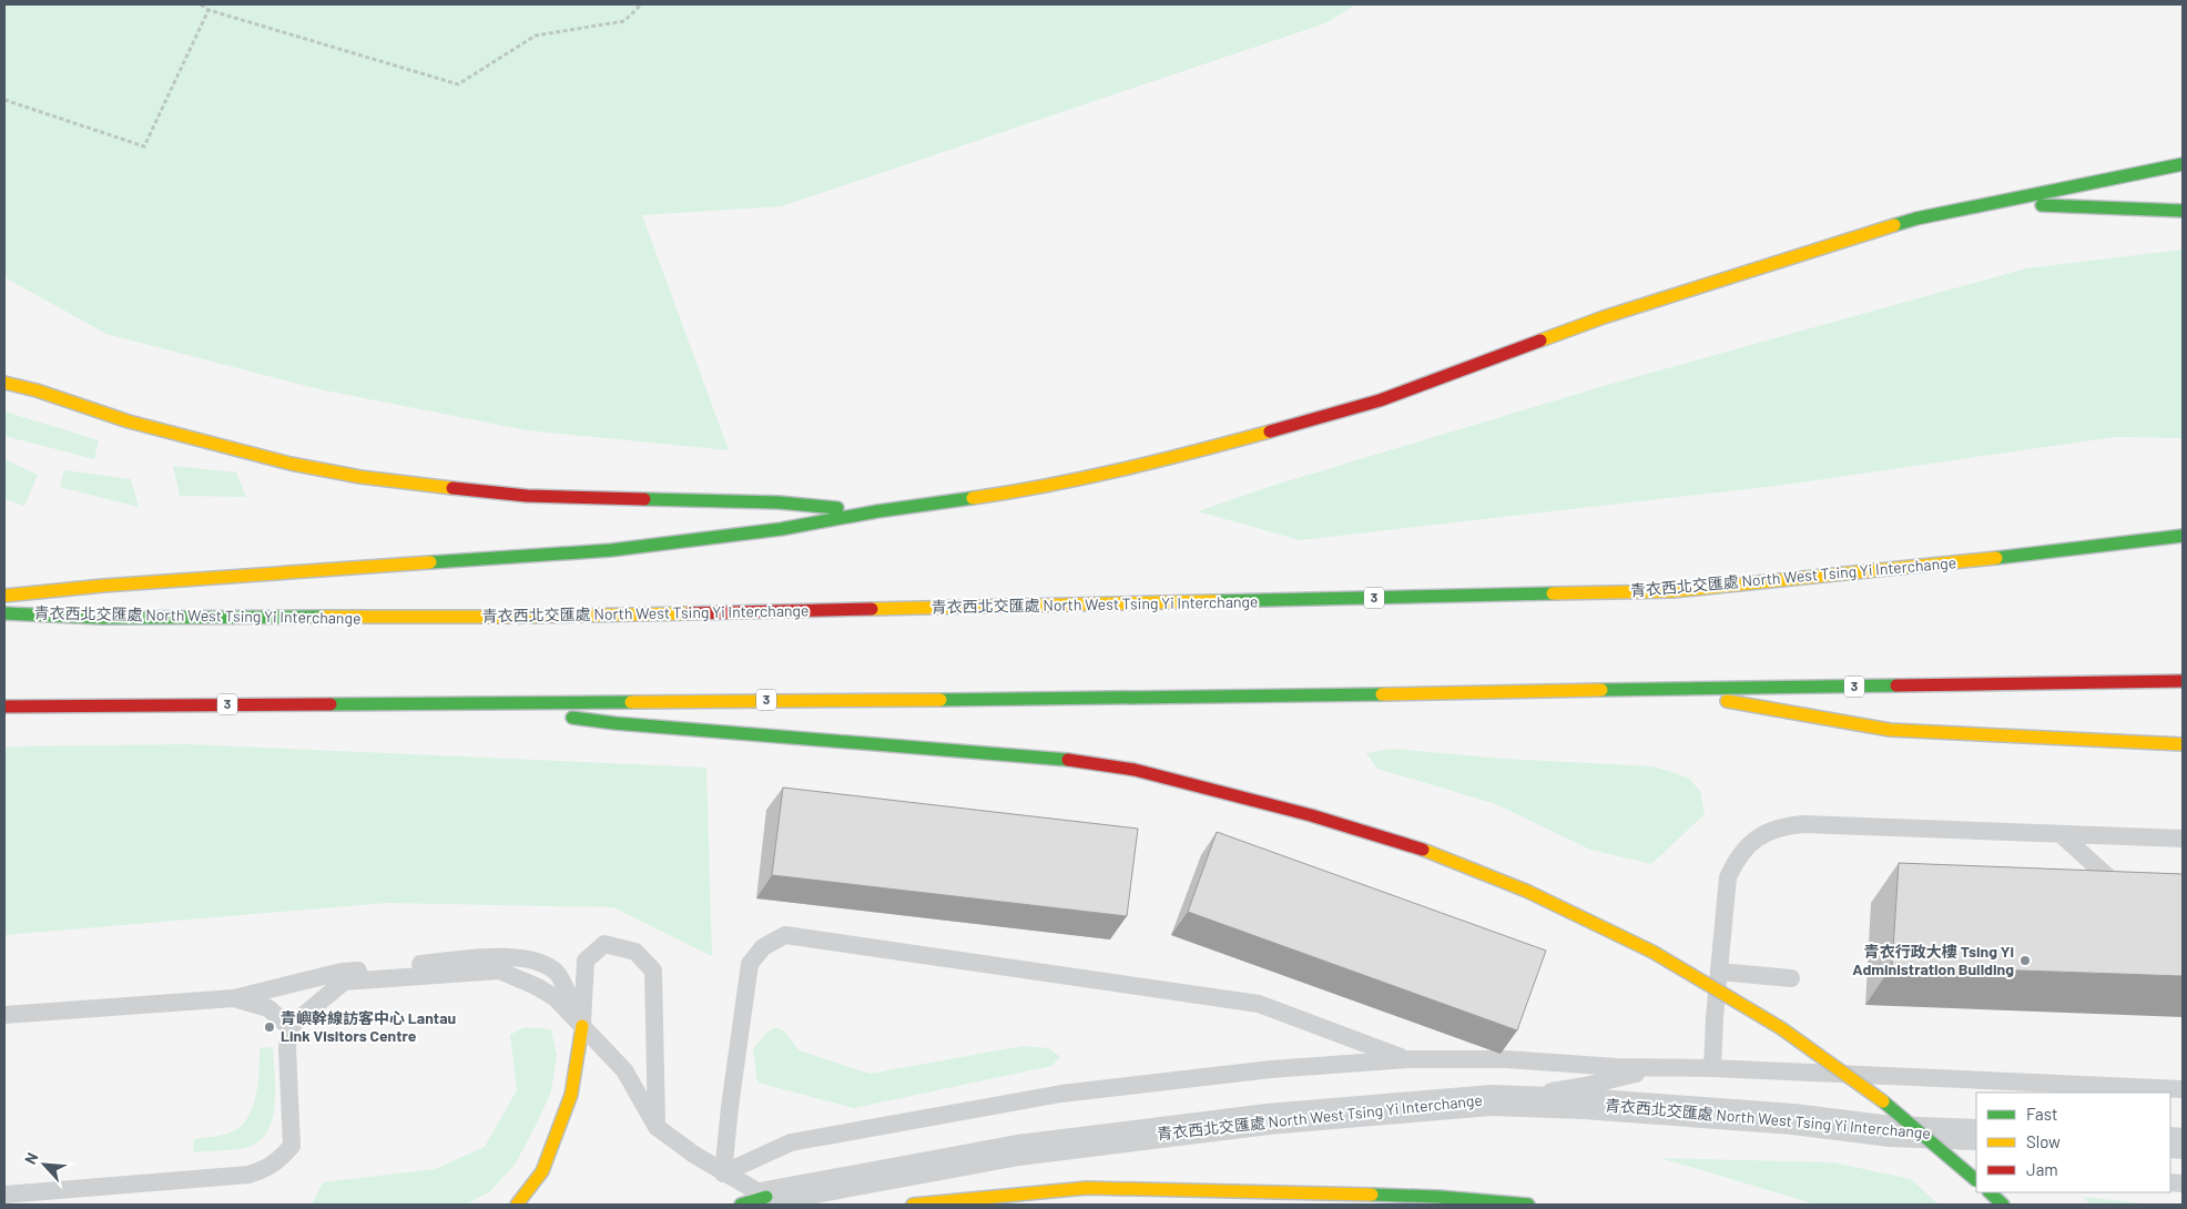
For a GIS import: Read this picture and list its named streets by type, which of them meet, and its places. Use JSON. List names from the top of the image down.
{
  "streets": {
    "highway": ["青衣西北交匯處 North West Tsing Yi Interchange", "3"]
  },
  "places": ["青衣行政大樓 Tsing Yi Administration Building", "青嶼幹線訪客中心 Lantau Link Visitors Centre"],
  "legend": ["Fast", "Slow", "Jam"],
  "north": "top left"
}
